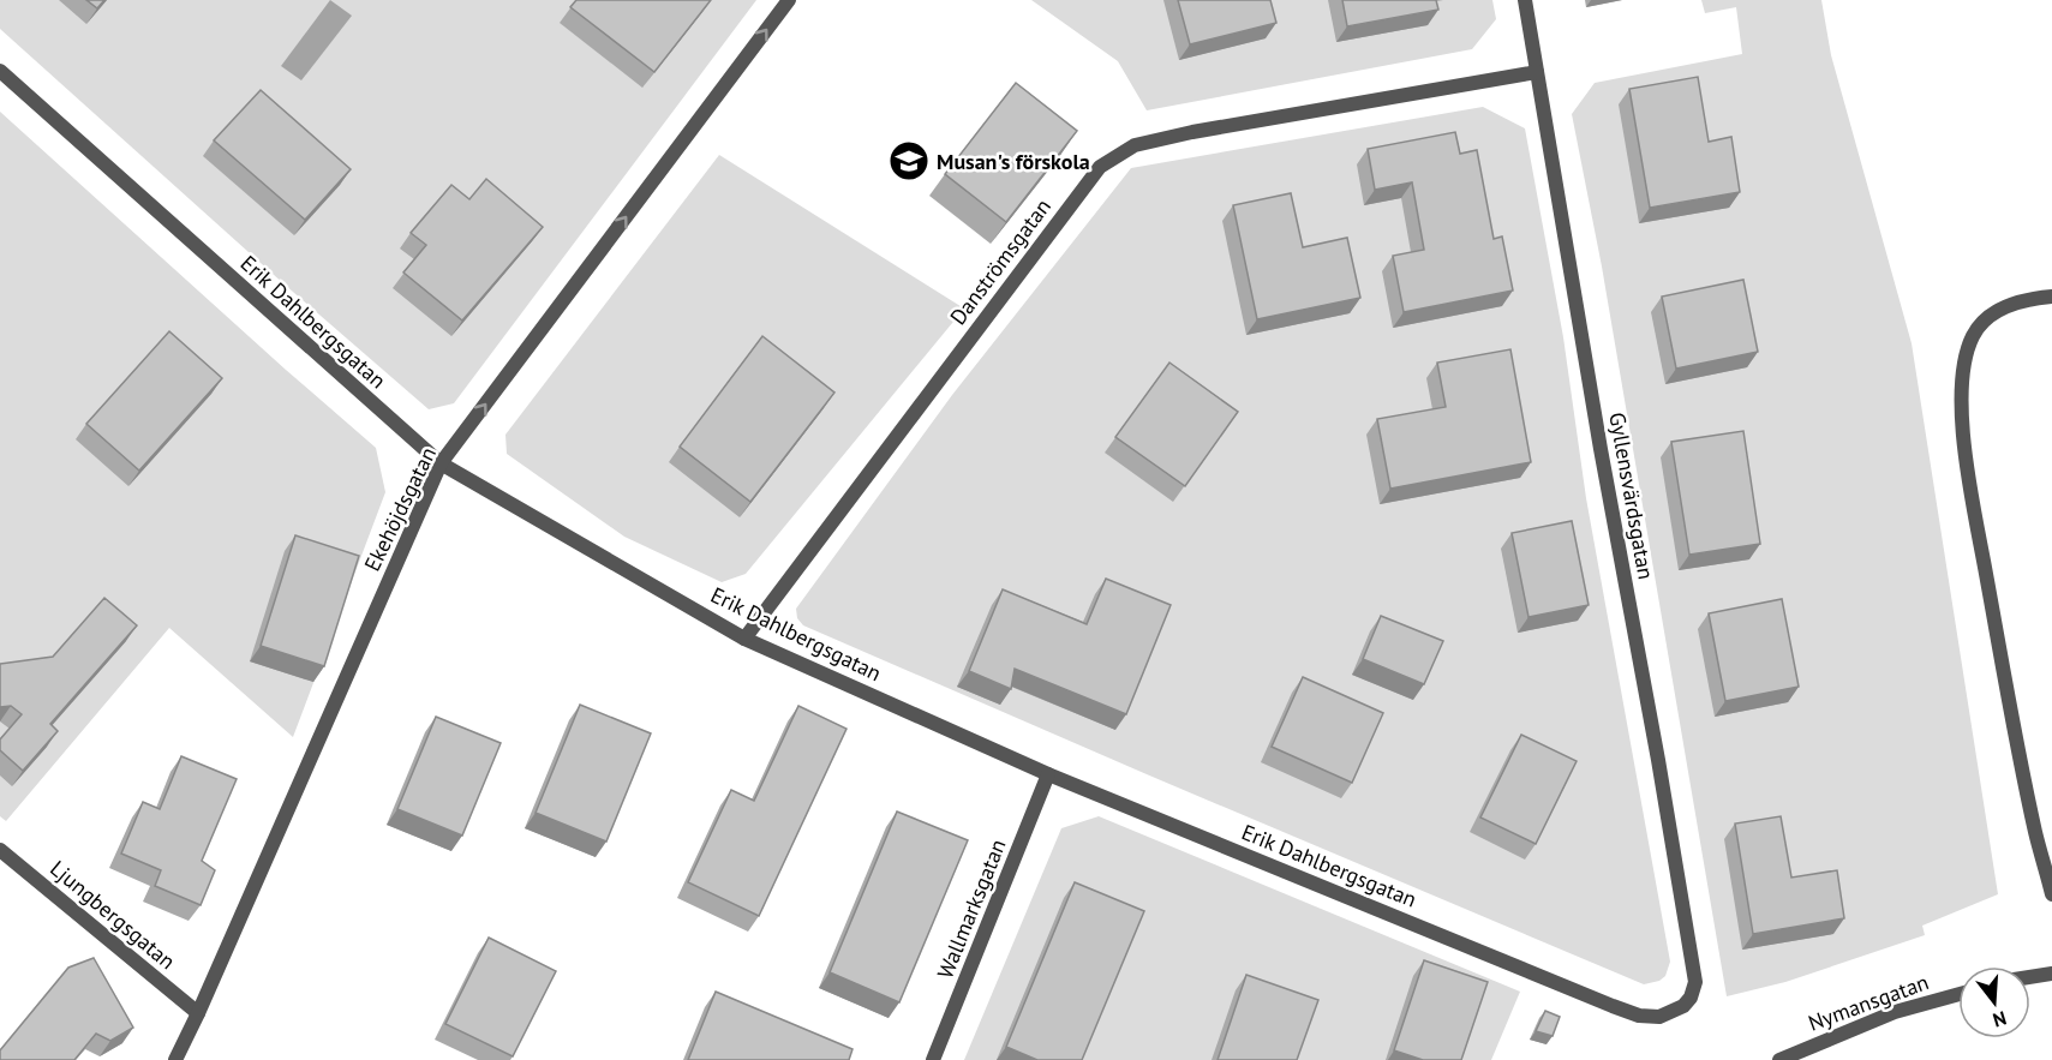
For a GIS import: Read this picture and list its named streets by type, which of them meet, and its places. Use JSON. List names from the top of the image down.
{
  "streets": {
    "street": [
      "Danströmsgatan",
      "Erik Dahlbergsgatan",
      "Gyllensvärdsgatan",
      "Ekehöjdsgatan",
      "Wallmarksgatan",
      "Ljungbergsgatan",
      "Nymansgatan"
    ]
  },
  "crossings": [
    ["Danströmsgatan", "Erik Dahlbergsgatan"],
    ["Danströmsgatan", "Gyllensvärdsgatan"],
    ["Erik Dahlbergsgatan", "Gyllensvärdsgatan"],
    ["Erik Dahlbergsgatan", "Ekehöjdsgatan"],
    ["Erik Dahlbergsgatan", "Wallmarksgatan"],
    ["Ekehöjdsgatan", "Ljungbergsgatan"]
  ],
  "one_way": ["Ekehöjdsgatan"],
  "places": {
    "school or university": ["Musan's förskola"]
  },
  "north": "bottom"
}
